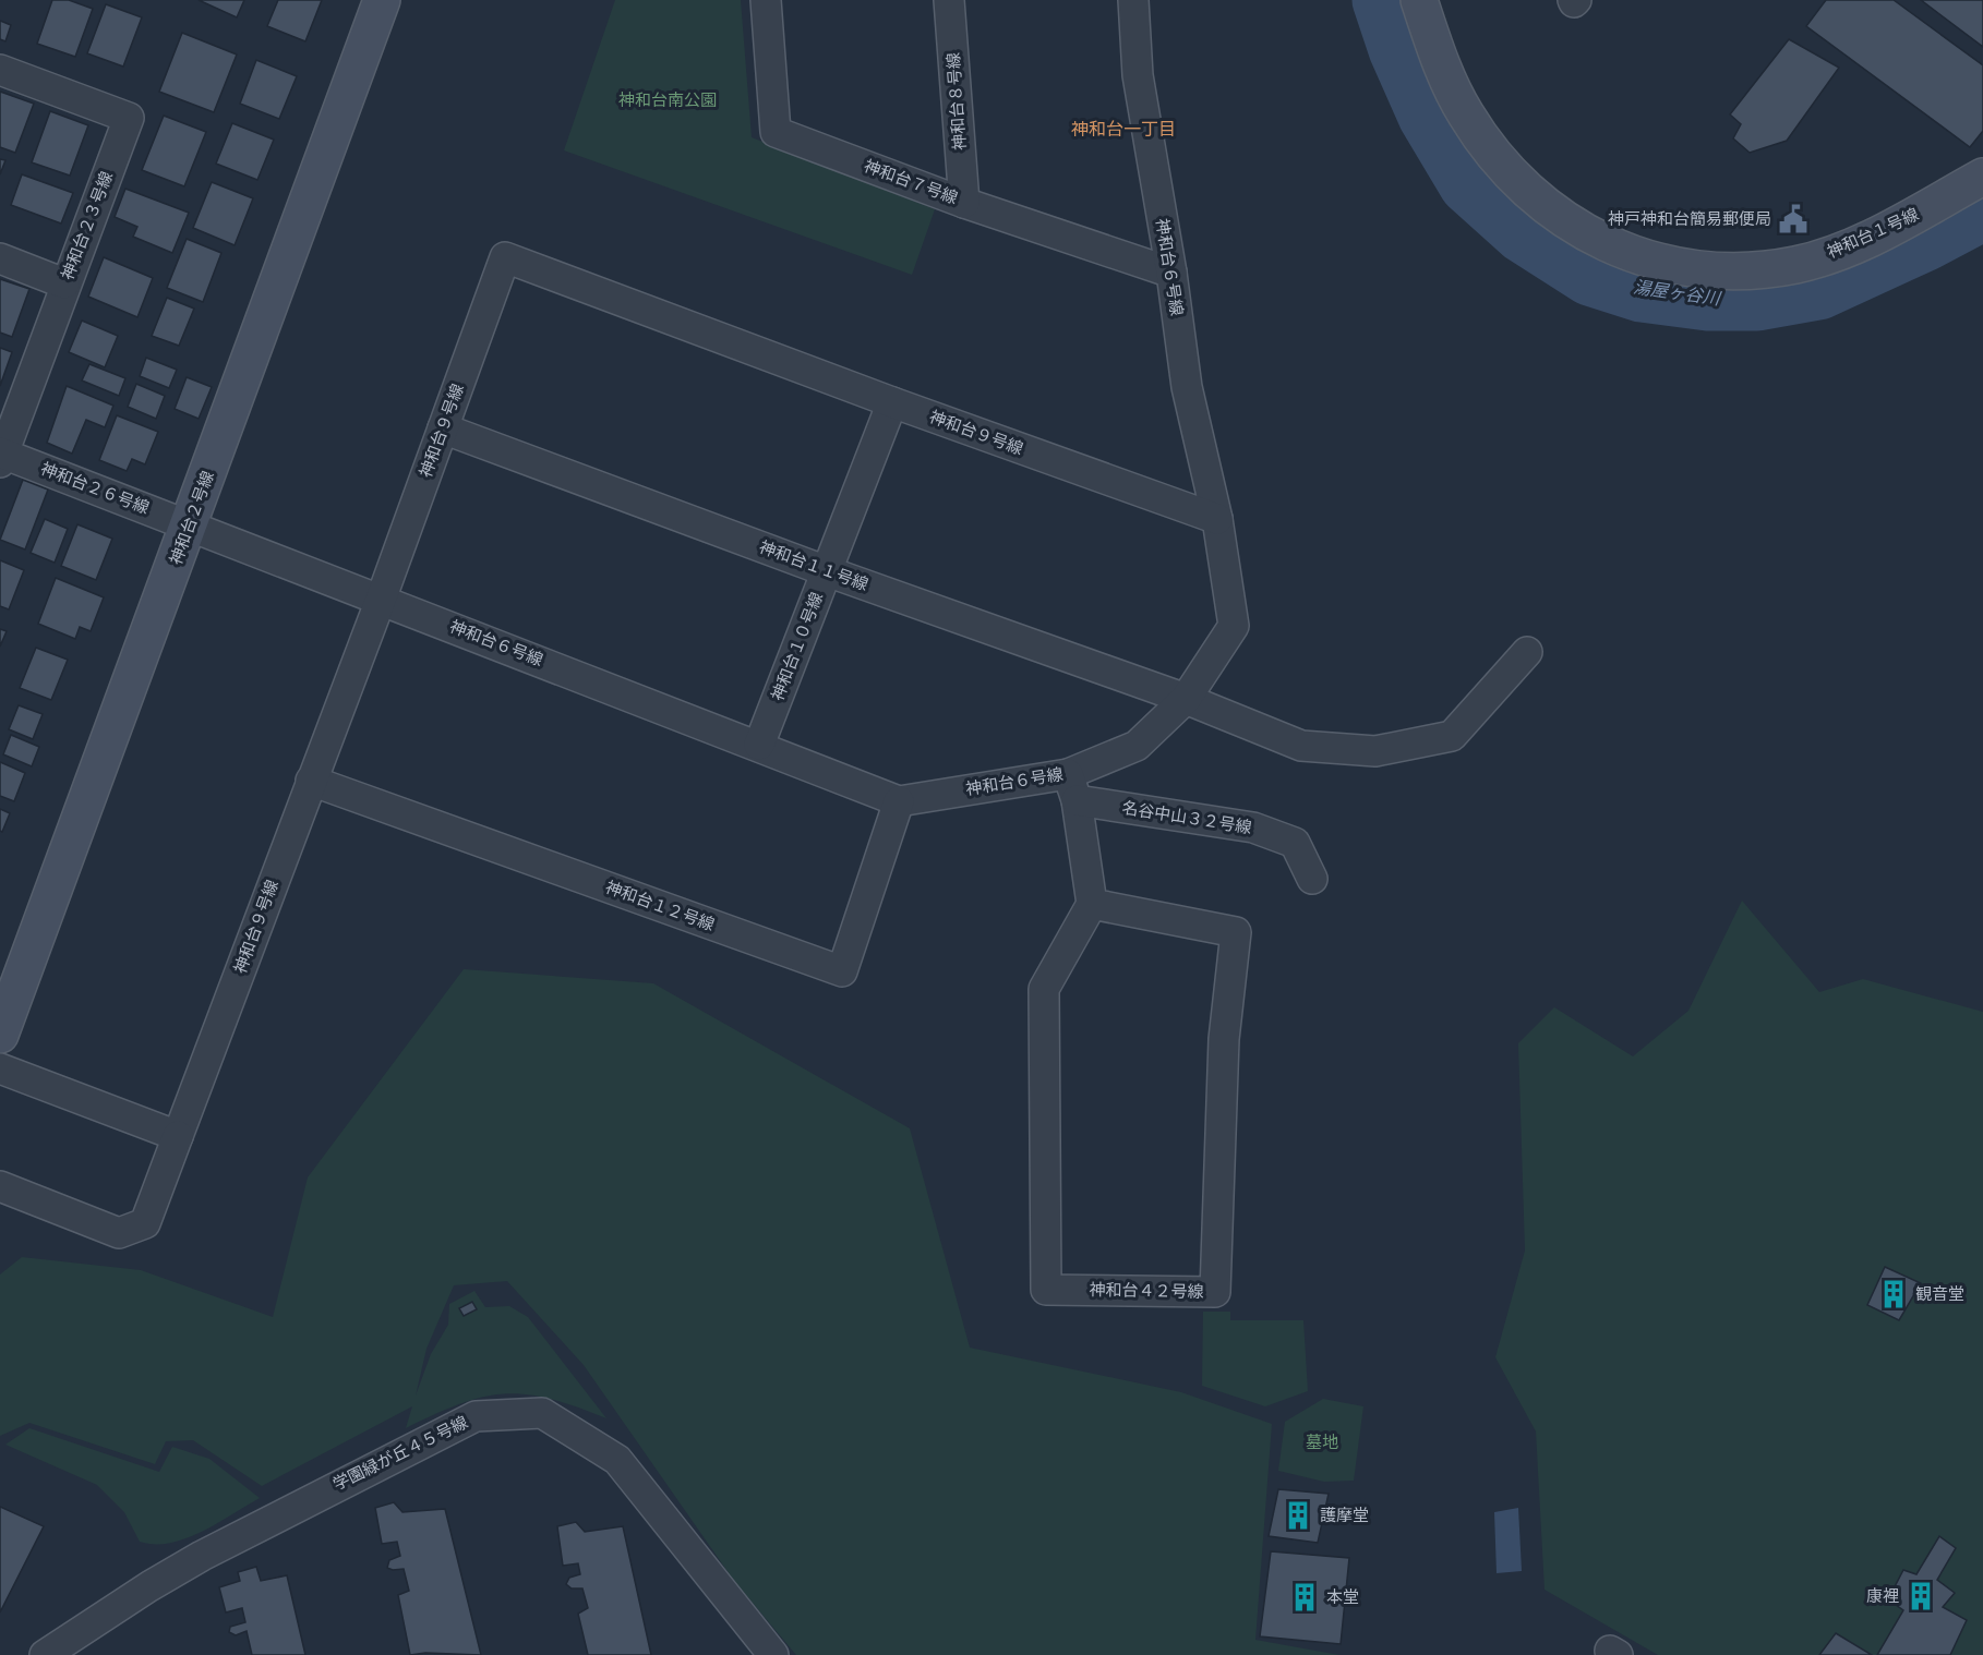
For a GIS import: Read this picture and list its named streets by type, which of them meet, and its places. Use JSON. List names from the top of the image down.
{
  "streets": {
    "street": [
      "神和台８号線",
      "神和台７号線",
      "神和台２３号線",
      "神和台１号線",
      "神和台６号線",
      "神和台９号線",
      "神和台２６号線",
      "神和台２号線",
      "神和台１１号線",
      "神和台１０号線",
      "名谷中山３２号線",
      "神和台１２号線",
      "神和台４２号線",
      "学園緑が丘４５号線"
    ]
  },
  "crossings": [
    ["神和台８号線", "神和台７号線"],
    ["神和台７号線", "神和台６号線"],
    ["神和台２３号線", "神和台２６号線"],
    ["神和台６号線", "神和台９号線"],
    ["神和台６号線", "神和台２６号線"],
    ["神和台６号線", "神和台２号線"],
    ["神和台６号線", "神和台１１号線"],
    ["神和台６号線", "神和台１０号線"],
    ["神和台６号線", "名谷中山３２号線"],
    ["神和台６号線", "神和台１２号線"],
    ["神和台９号線", "神和台１１号線"],
    ["神和台９号線", "神和台１０号線"],
    ["神和台９号線", "神和台１２号線"],
    ["神和台２６号線", "神和台２号線"],
    ["神和台１１号線", "神和台１０号線"]
  ],
  "districts": ["神和台一丁目"],
  "water": ["湯屋ヶ谷川"],
  "parks": ["神和台南公園", "墓地"],
  "places": {
    "public building": ["神戸神和台簡易郵便局"],
    "building": [
      "観音堂",
      "護摩堂",
      "康裡",
      "本堂"
    ]
  }
}
